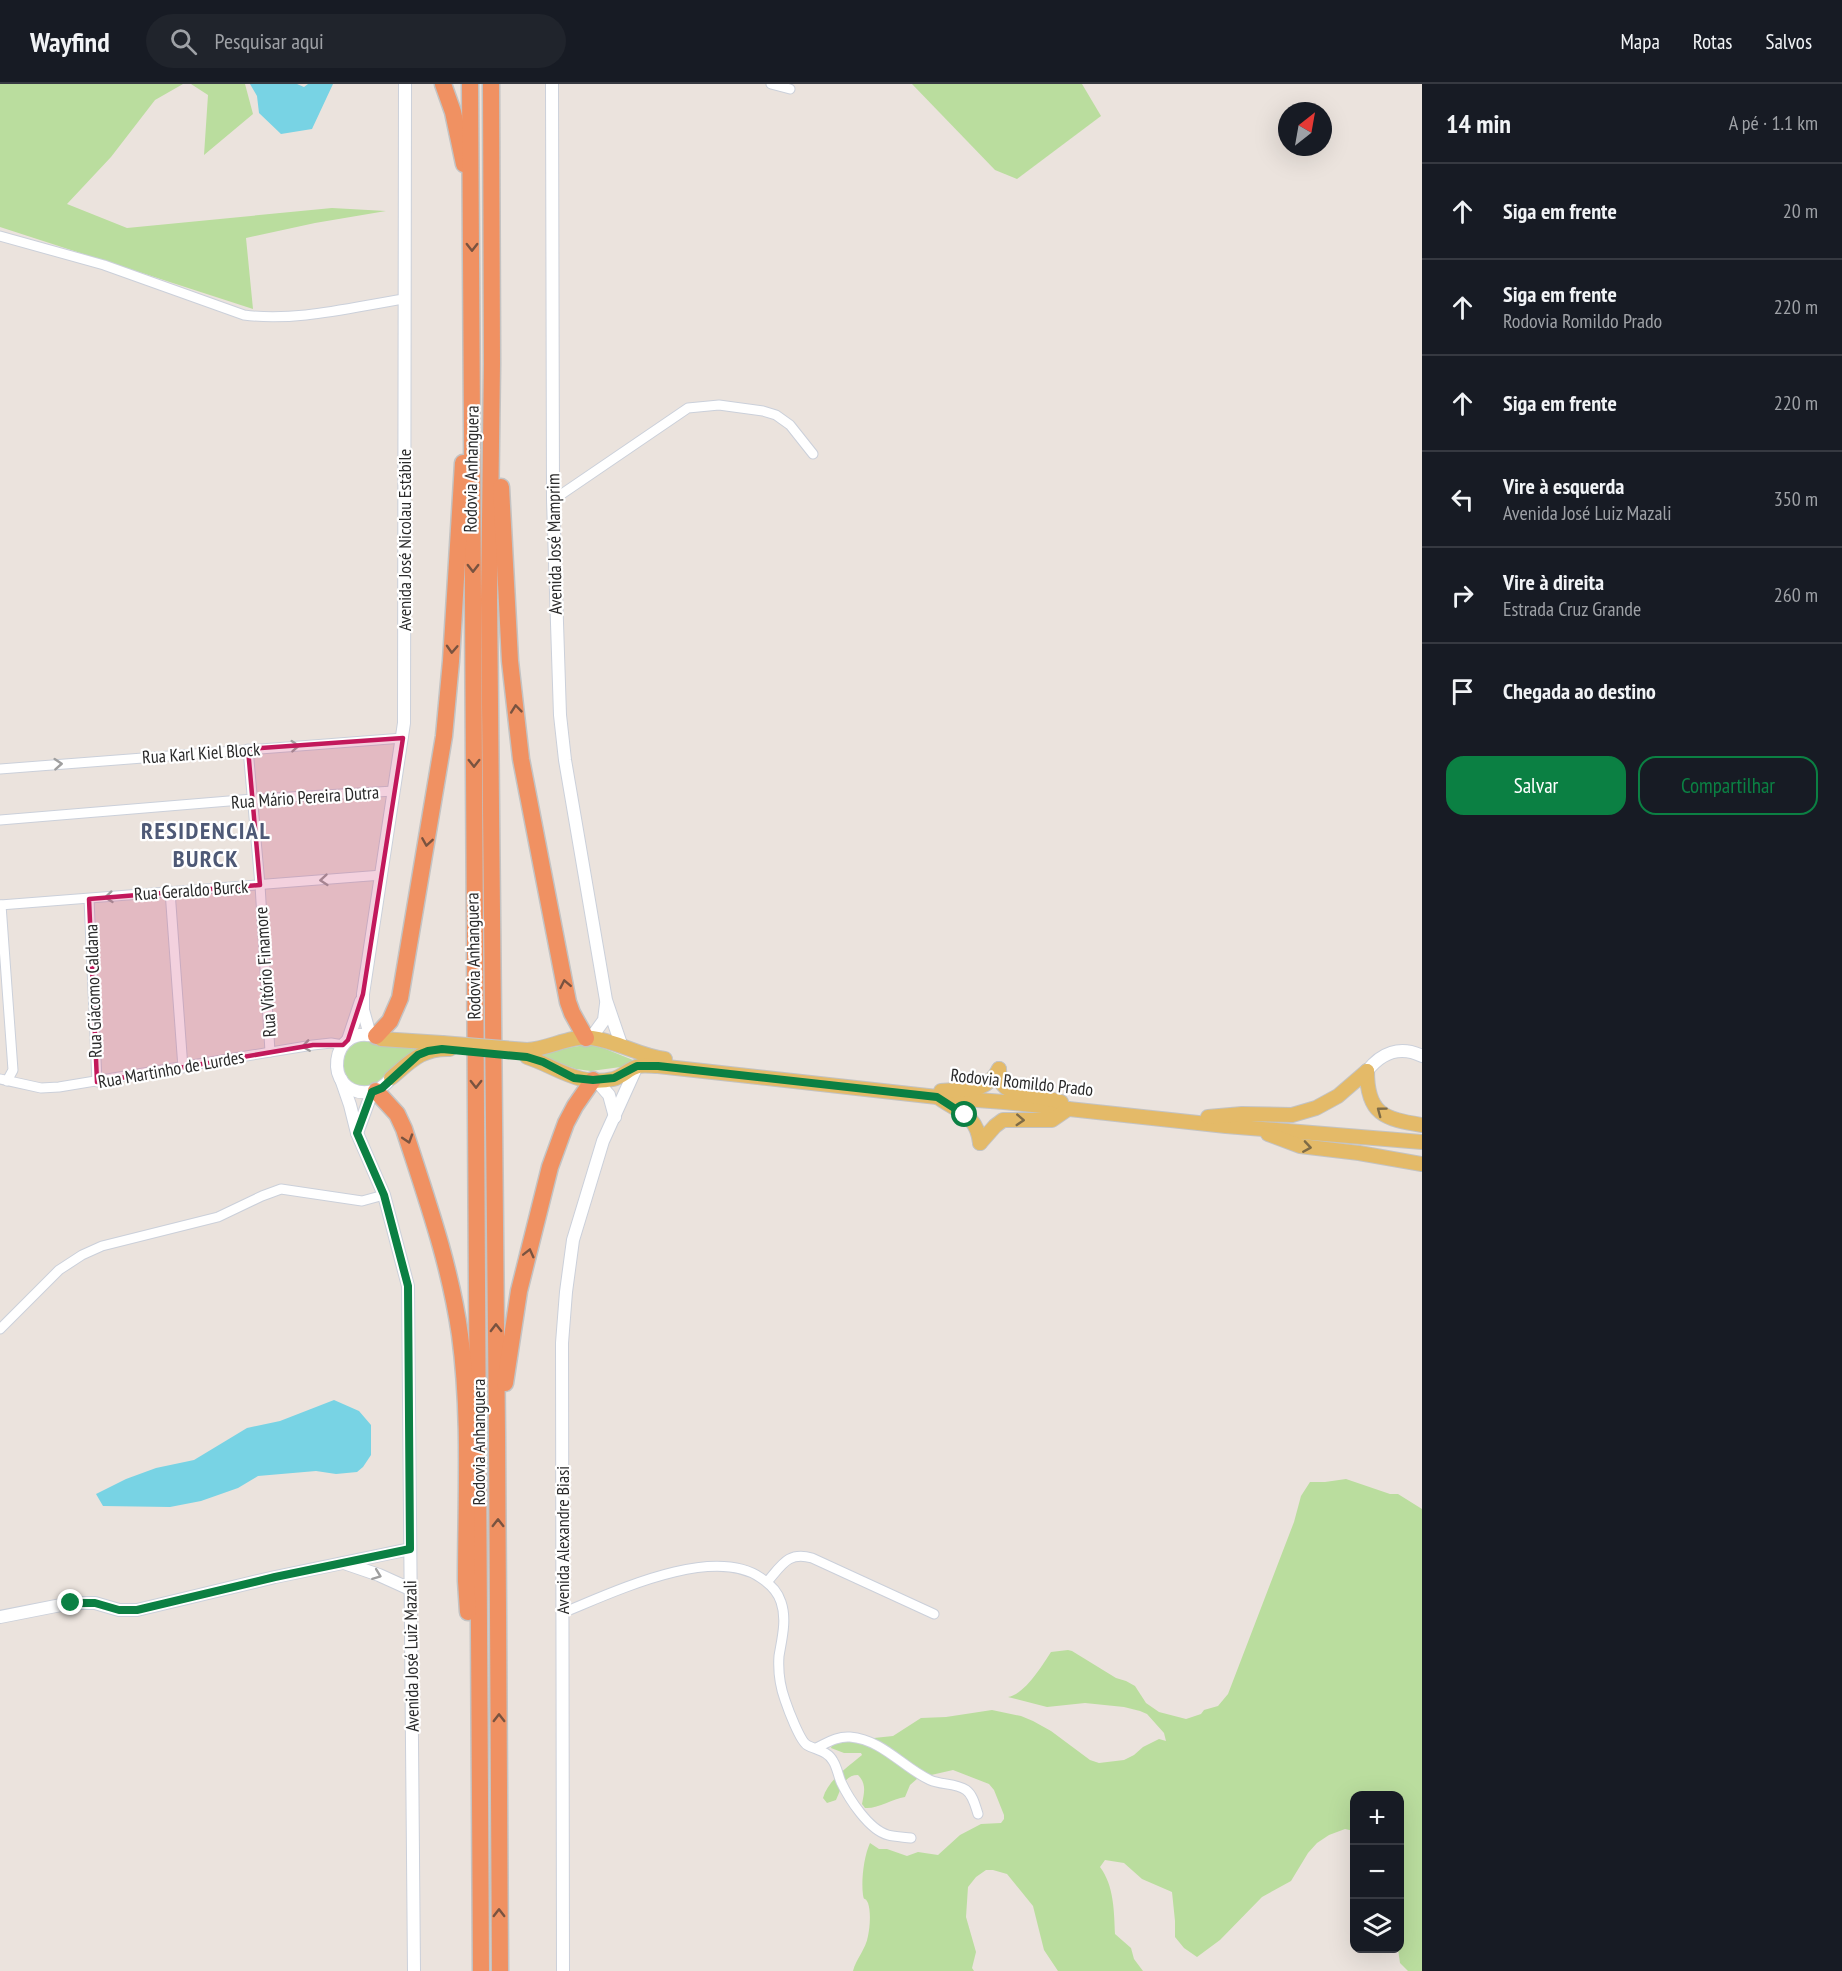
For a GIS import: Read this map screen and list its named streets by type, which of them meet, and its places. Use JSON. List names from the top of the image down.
{
  "streets": {
    "highway": ["Rodovia Anhanguera"],
    "main road": [
      "Avenida José Nicolau Estábile",
      "Avenida José Mamprim",
      "Rodovia Romildo Prado",
      "Avenida Alexandre Biasi",
      "Avenida José Luiz Mazali"
    ],
    "street": [
      "Rua Karl Kiel Block",
      "Rua Mário Pereira Dutra",
      "Rua Geraldo Burck",
      "Rua Vitório Finamore",
      "Rua Giácomo Caldana",
      "Rua Martinho de Lurdes"
    ]
  },
  "crossings": [
    ["Avenida José Nicolau Estábile", "Rua Karl Kiel Block"],
    ["Avenida José Nicolau Estábile", "Rua Mário Pereira Dutra"],
    ["Avenida José Nicolau Estábile", "Rua Geraldo Burck"],
    ["Avenida José Nicolau Estábile", "Rua Martinho de Lurdes"],
    ["Avenida José Nicolau Estábile", "Avenida José Luiz Mazali"],
    ["Avenida José Mamprim", "Rodovia Romildo Prado"],
    ["Rua Karl Kiel Block", "Rua Vitório Finamore"],
    ["Rua Mário Pereira Dutra", "Rua Vitório Finamore"],
    ["Rua Geraldo Burck", "Rua Vitório Finamore"],
    ["Rua Geraldo Burck", "Rua Giácomo Caldana"],
    ["Rua Vitório Finamore", "Rua Martinho de Lurdes"],
    ["Rua Giácomo Caldana", "Rua Martinho de Lurdes"],
    ["Rodovia Romildo Prado", "Avenida Alexandre Biasi"]
  ],
  "one_way": ["Rua Karl Kiel Block", "Rua Geraldo Burck"],
  "districts": ["RESIDENCIAL BURCK"],
  "north": "top right",
  "page": {
    "header": "Wayfind",
    "search": "Pesquisar aqui",
    "nav": ["Mapa", "Rotas", "Salvos"],
    "heading": ["14 min", "A pé · 1.1 km"],
    "list": [
      ["Siga em frente", "20 m"],
      ["Siga em frente", "Rodovia Romildo Prado", "220 m"],
      ["Siga em frente", "220 m"],
      ["Vire à esquerda", "Avenida José Luiz Mazali", "350 m"],
      ["Vire à direita", "Estrada Cruz Grande", "260 m"],
      "Chegada ao destino"
    ],
    "buttons": ["Salvar", "Compartilhar"],
    "map_buttons": ["+", "−"]
  }
}
